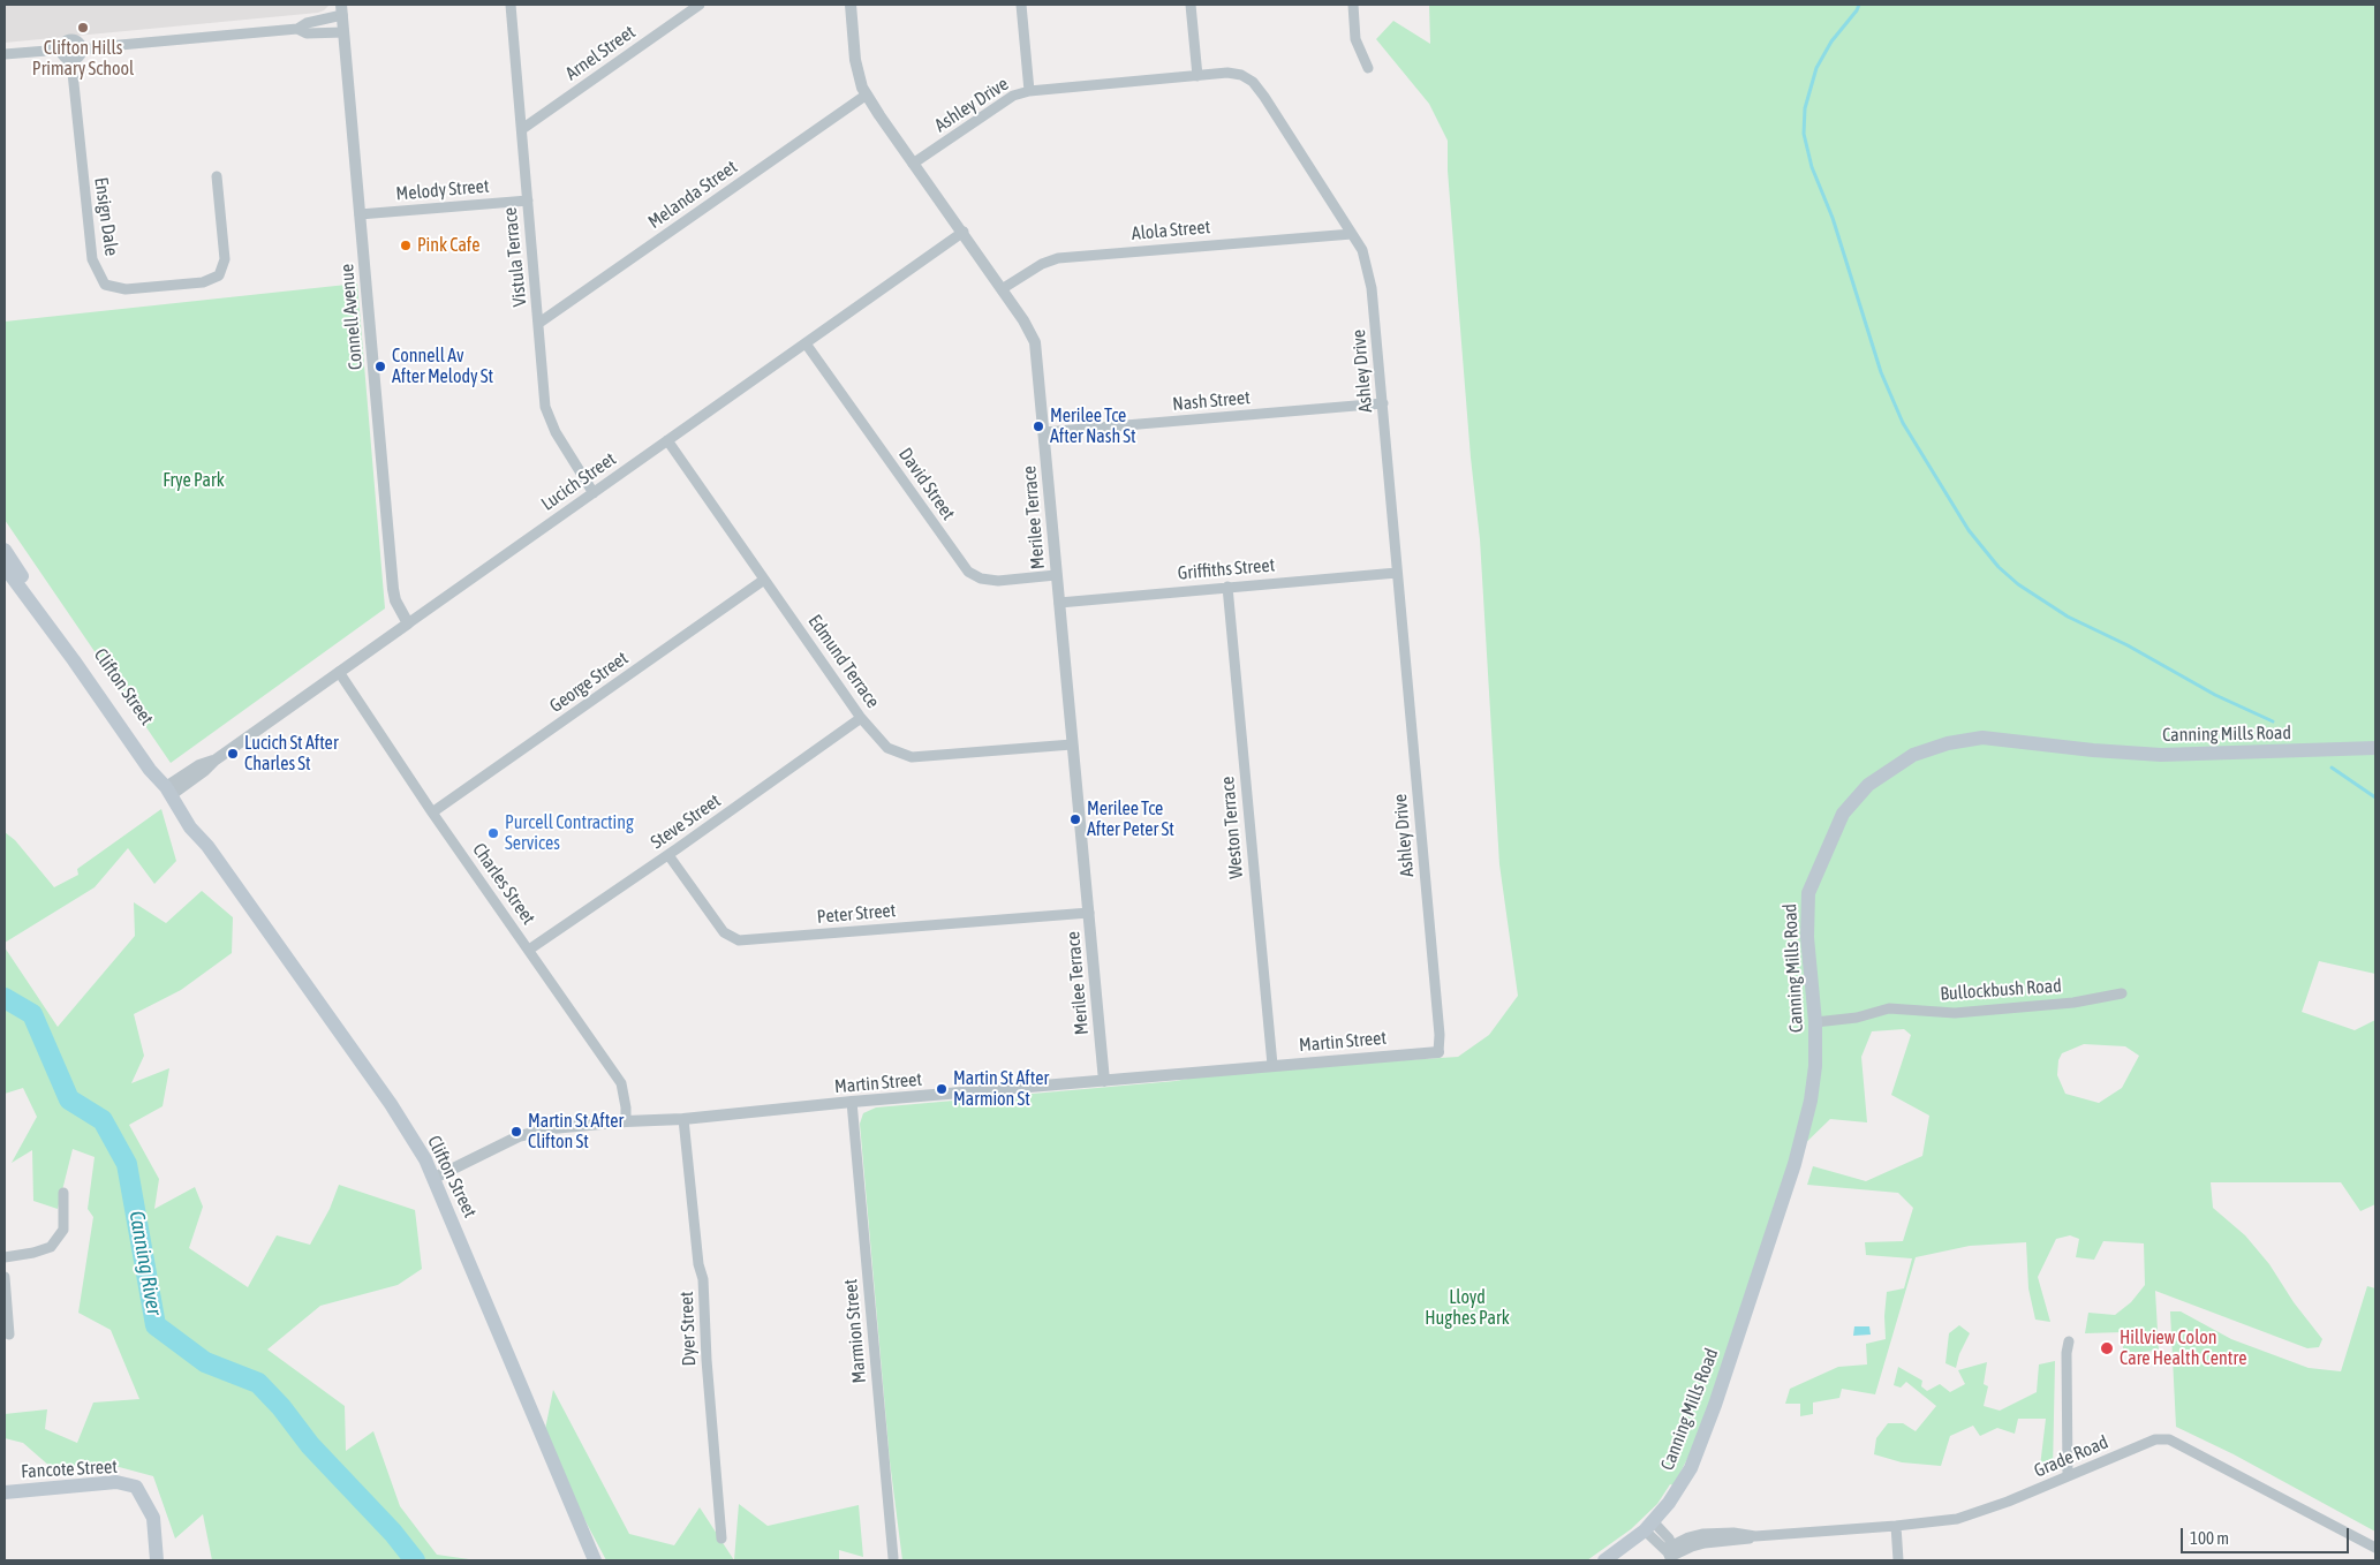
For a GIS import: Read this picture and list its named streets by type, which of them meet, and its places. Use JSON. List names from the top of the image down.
{
  "streets": {
    "main road": ["Clifton Street", "Canning Mills Road", "Fancote Street"],
    "street": [
      "Arnel Street",
      "Ashley Drive",
      "Melody Street",
      "Melanda Street",
      "Ensign Dale",
      "Alola Street",
      "Vistula Terrace",
      "Connell Avenue",
      "Nash Street",
      "Lucich Street",
      "David Street",
      "Merilee Terrace",
      "Griffiths Street",
      "Edmund Terrace",
      "George Street",
      "Steve Street",
      "Weston Terrace",
      "Charles Street",
      "Peter Street",
      "Bullockbush Road",
      "Martin Street",
      "Dyer Street",
      "Marmion Street",
      "Grade Road"
    ]
  },
  "crossings": [
    ["Arnel Street", "Vistula Terrace"],
    ["Ashley Drive", "Alola Street"],
    ["Ashley Drive", "Nash Street"],
    ["Ashley Drive", "Merilee Terrace"],
    ["Ashley Drive", "Griffiths Street"],
    ["Ashley Drive", "Martin Street"],
    ["Melody Street", "Vistula Terrace"],
    ["Melody Street", "Connell Avenue"],
    ["Melanda Street", "Vistula Terrace"],
    ["Melanda Street", "Merilee Terrace"],
    ["Alola Street", "Merilee Terrace"],
    ["Vistula Terrace", "Lucich Street"],
    ["Connell Avenue", "Lucich Street"],
    ["Nash Street", "Merilee Terrace"],
    ["Lucich Street", "David Street"],
    ["Lucich Street", "Merilee Terrace"],
    ["Lucich Street", "Edmund Terrace"],
    ["Lucich Street", "Clifton Street"],
    ["Lucich Street", "Charles Street"],
    ["David Street", "Merilee Terrace"],
    ["Merilee Terrace", "Griffiths Street"],
    ["Merilee Terrace", "Edmund Terrace"],
    ["Merilee Terrace", "Peter Street"],
    ["Merilee Terrace", "Martin Street"],
    ["Griffiths Street", "Weston Terrace"],
    ["Edmund Terrace", "George Street"],
    ["Edmund Terrace", "Steve Street"],
    ["George Street", "Charles Street"],
    ["Clifton Street", "Martin Street"],
    ["Canning Mills Road", "Bullockbush Road"],
    ["Steve Street", "Charles Street"],
    ["Steve Street", "Peter Street"],
    ["Weston Terrace", "Martin Street"],
    ["Charles Street", "Martin Street"],
    ["Martin Street", "Dyer Street"],
    ["Martin Street", "Marmion Street"]
  ],
  "water": ["Canning River"],
  "parks": ["Frye Park", "Lloyd Hughes Park"],
  "places": [
    "Clifton Hills Primary School",
    "Pink Cafe",
    "Connell Av After Melody St",
    "Merilee Tce After Nash St",
    "Lucich St After Charles St",
    "Merilee Tce After Peter St",
    "Purcell Contracting Services",
    "Martin St After Marmion St",
    "Martin St After Clifton St",
    "Hillview Colon Care Health Centre"
  ],
  "scale_bar": "100 m"
}
